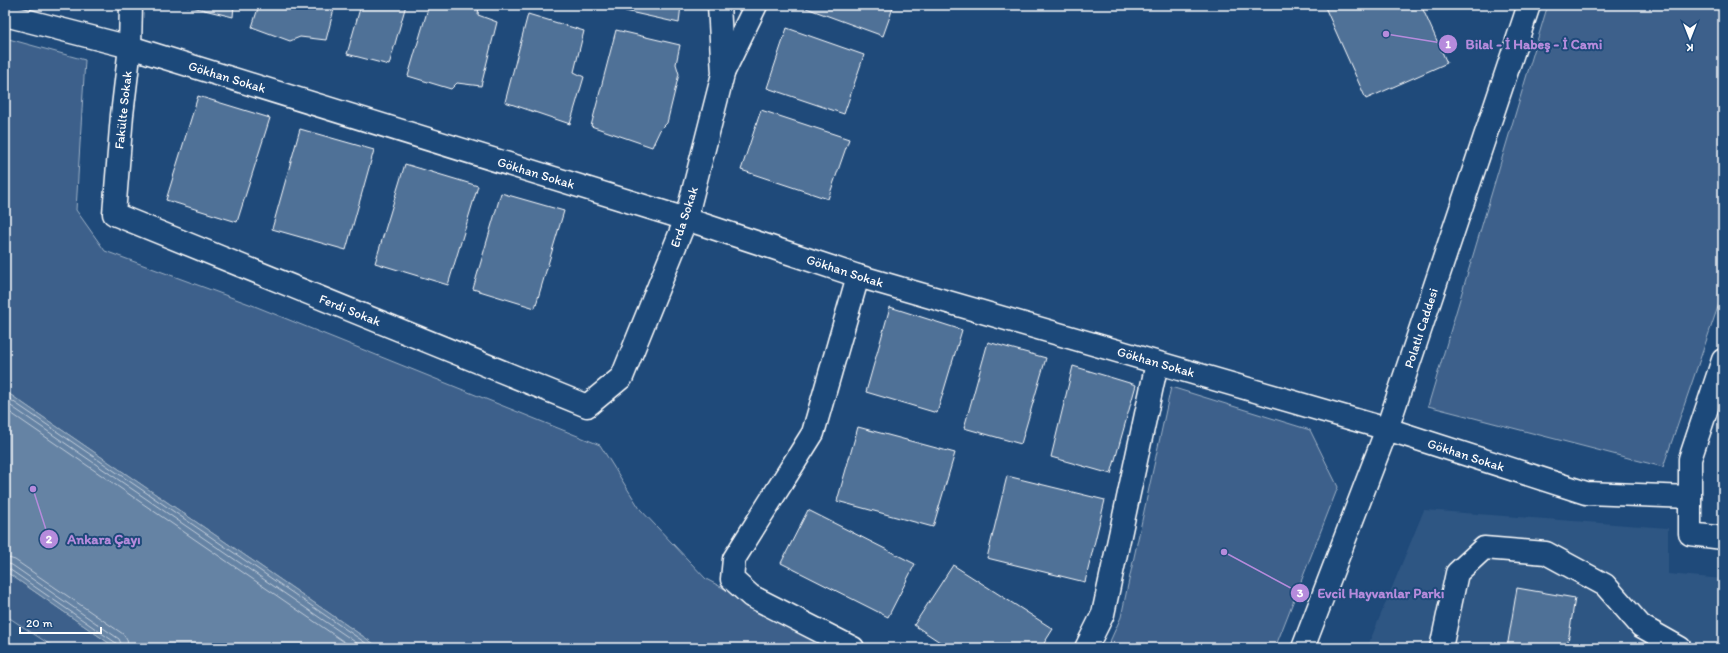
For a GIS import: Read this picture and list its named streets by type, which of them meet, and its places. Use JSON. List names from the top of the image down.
{
  "streets": {
    "street": [
      "Gökhan Sokak",
      "Fakülte Sokak",
      "Erda Sokak",
      "Ferdi Sokak",
      "Polatlı Caddesi"
    ]
  },
  "crossings": [
    ["Gökhan Sokak", "Fakülte Sokak"],
    ["Gökhan Sokak", "Erda Sokak"],
    ["Gökhan Sokak", "Polatlı Caddesi"],
    ["Fakülte Sokak", "Ferdi Sokak"],
    ["Erda Sokak", "Ferdi Sokak"]
  ],
  "places": ["Bilal - İ Habeş - İ Cami", "Ankara Çayı", "Evcil Hayvanlar Parkı"],
  "scale_bar": "20 m",
  "north": "bottom"
}
